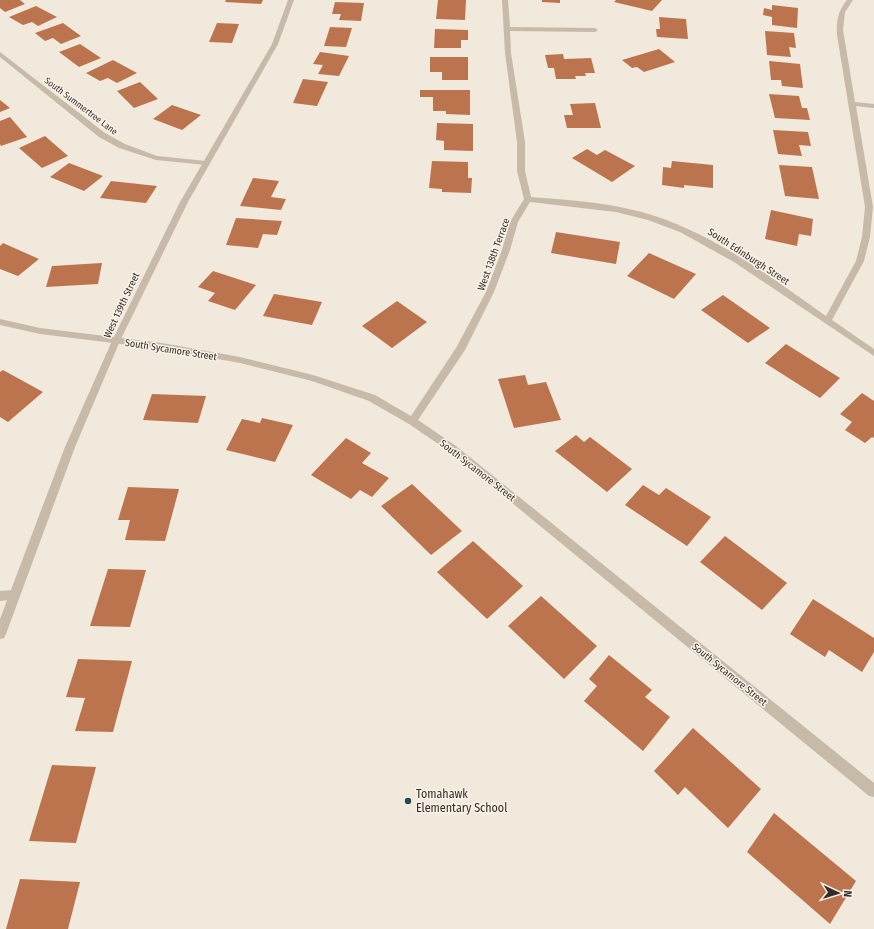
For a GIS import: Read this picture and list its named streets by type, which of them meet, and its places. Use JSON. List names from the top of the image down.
{
  "streets": {
    "street": [
      "South Summertree Lane",
      "West 138th Terrace",
      "South Edinburgh Street",
      "West 139th Street",
      "South Sycamore Street"
    ]
  },
  "crossings": [
    ["South Summertree Lane", "West 139th Street"],
    ["West 138th Terrace", "South Edinburgh Street"],
    ["West 138th Terrace", "South Sycamore Street"],
    ["West 139th Street", "South Sycamore Street"]
  ],
  "places": ["Tomahawk Elementary School"],
  "north": "right"
}
